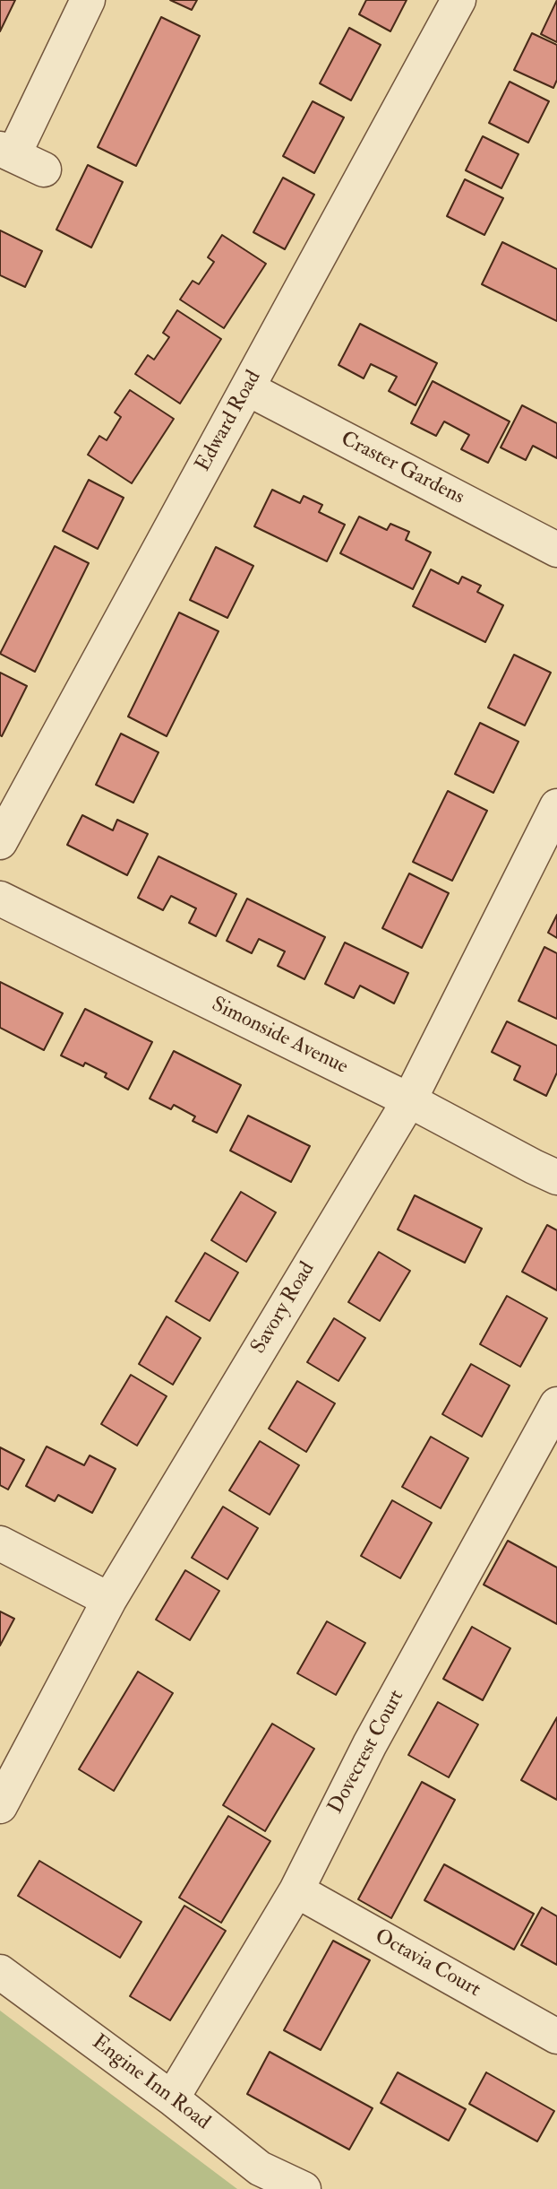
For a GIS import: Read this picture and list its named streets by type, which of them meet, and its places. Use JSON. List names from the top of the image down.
{
  "streets": {
    "street": [
      "Edward Road",
      "Craster Gardens",
      "Simonside Avenue",
      "Savory Road",
      "Dovecrest Court",
      "Octavia Court",
      "Engine Inn Road"
    ]
  },
  "crossings": [
    ["Edward Road", "Craster Gardens"],
    ["Simonside Avenue", "Savory Road"],
    ["Dovecrest Court", "Octavia Court"],
    ["Dovecrest Court", "Engine Inn Road"]
  ]
}
